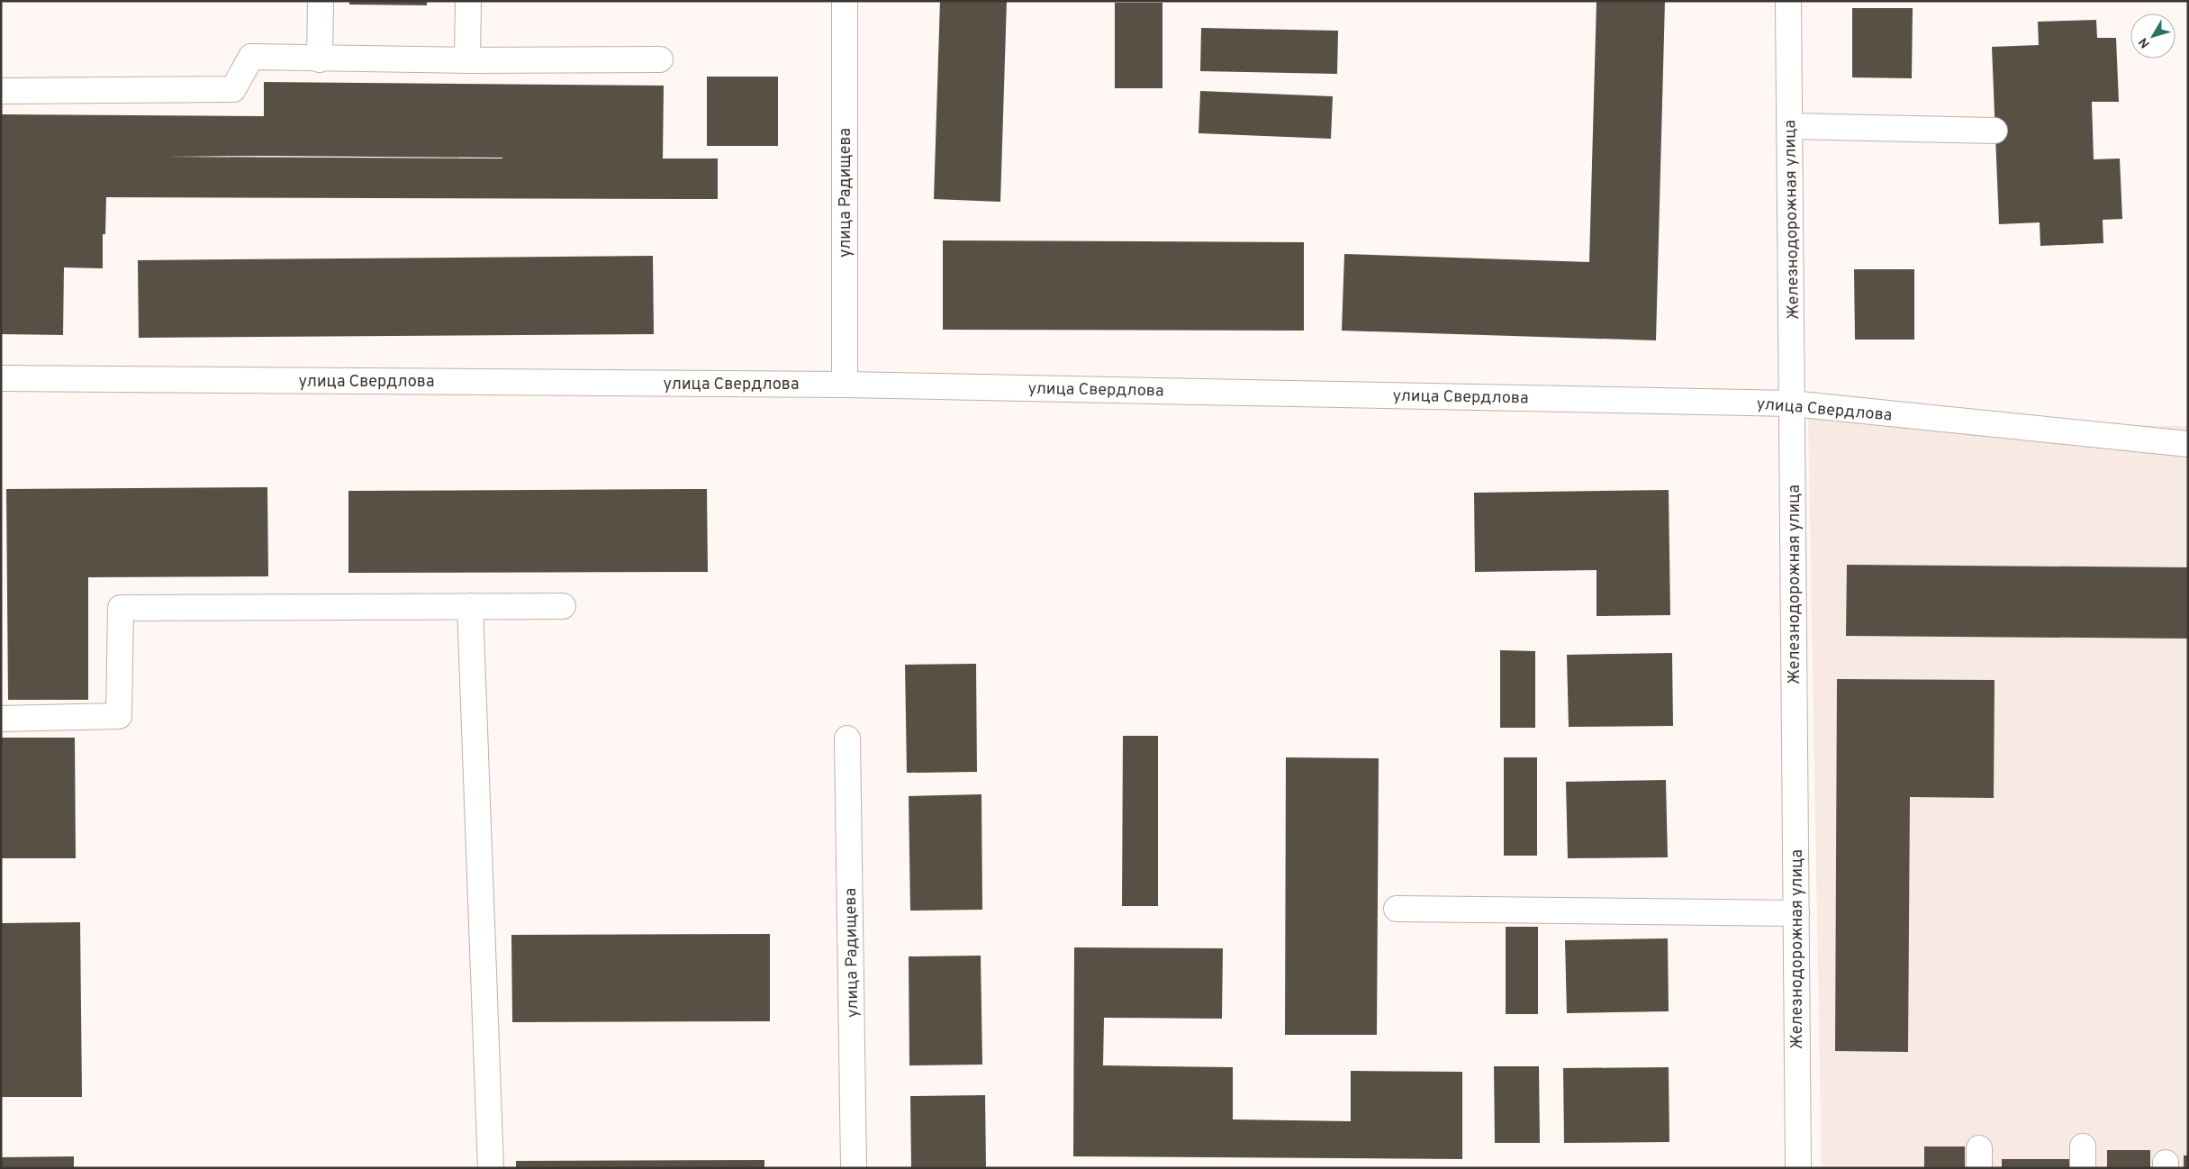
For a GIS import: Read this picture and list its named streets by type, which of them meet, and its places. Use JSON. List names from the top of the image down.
{
  "streets": {
    "street": ["улица Радищева", "Железнодорожная улица", "улица Свердлова"]
  },
  "crossings": [
    ["улица Радищева", "улица Свердлова"],
    ["Железнодорожная улица", "улица Свердлова"]
  ],
  "north": "bottom left"
}
